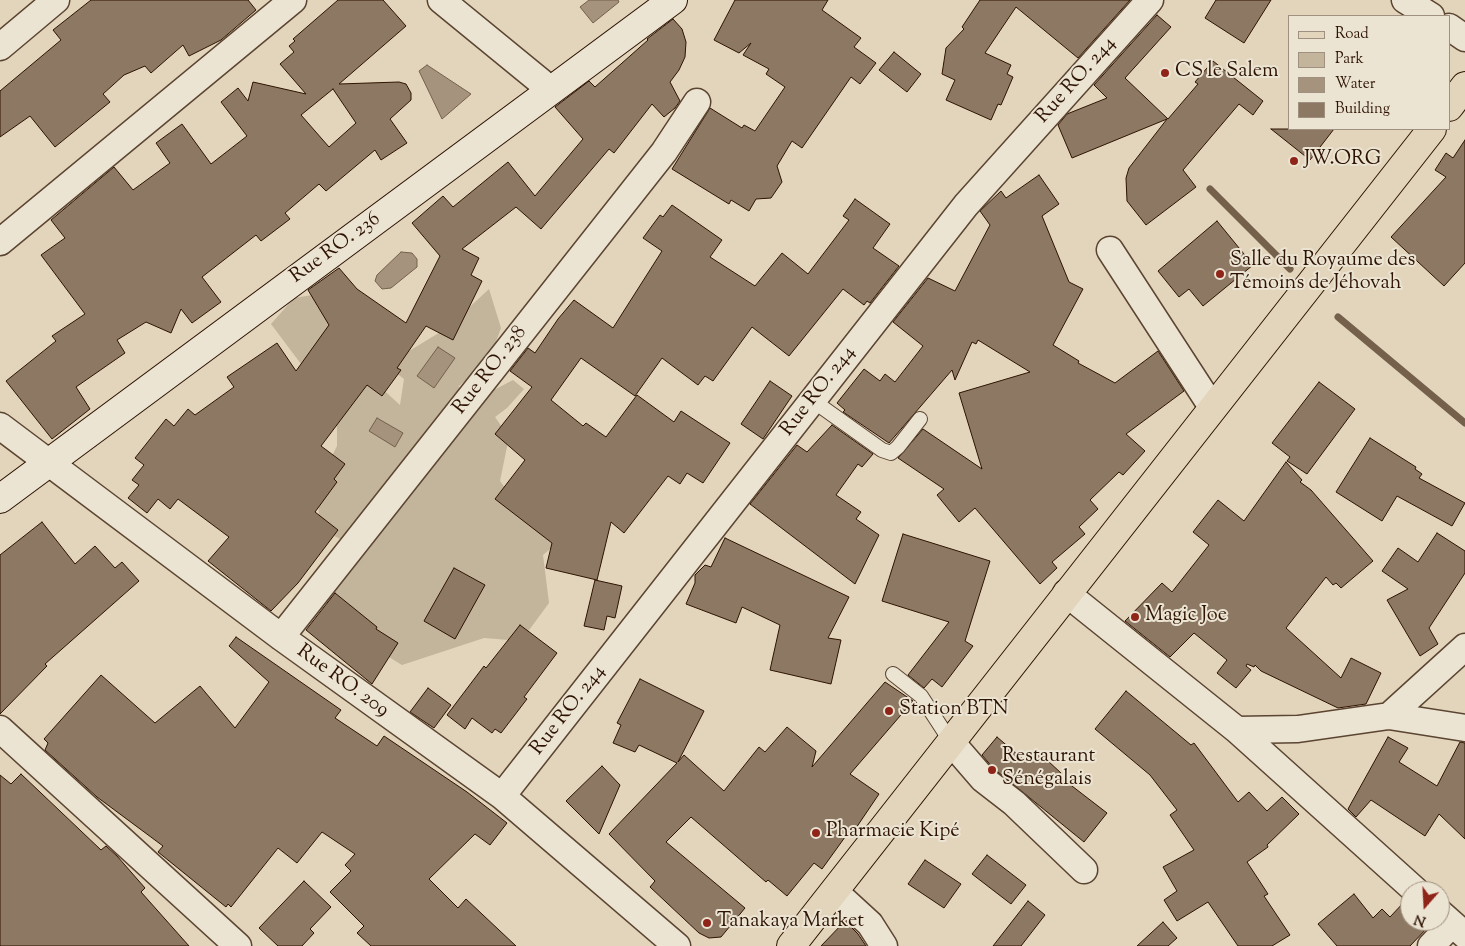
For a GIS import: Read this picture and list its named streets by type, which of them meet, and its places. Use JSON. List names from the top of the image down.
{
  "streets": {
    "street": [
      "Rue RO. 244",
      "Rue RO. 236",
      "Rue RO. 238",
      "Rue RO. 209"
    ]
  },
  "crossings": [
    ["Rue RO. 244", "Rue RO. 209"],
    ["Rue RO. 236", "Rue RO. 209"],
    ["Rue RO. 238", "Rue RO. 209"]
  ],
  "places": [
    "CS le Salem",
    "JW.ORG",
    "Salle du Royaume des Témoins de Jéhovah",
    "Magic Joe",
    "Station BTN",
    "Restaurant Sénégalais",
    "Pharmacie Kipé",
    "Tanakaya Market"
  ],
  "legend": [
    "Road",
    "Park",
    "Water",
    "Building"
  ],
  "north": "bottom"
}
